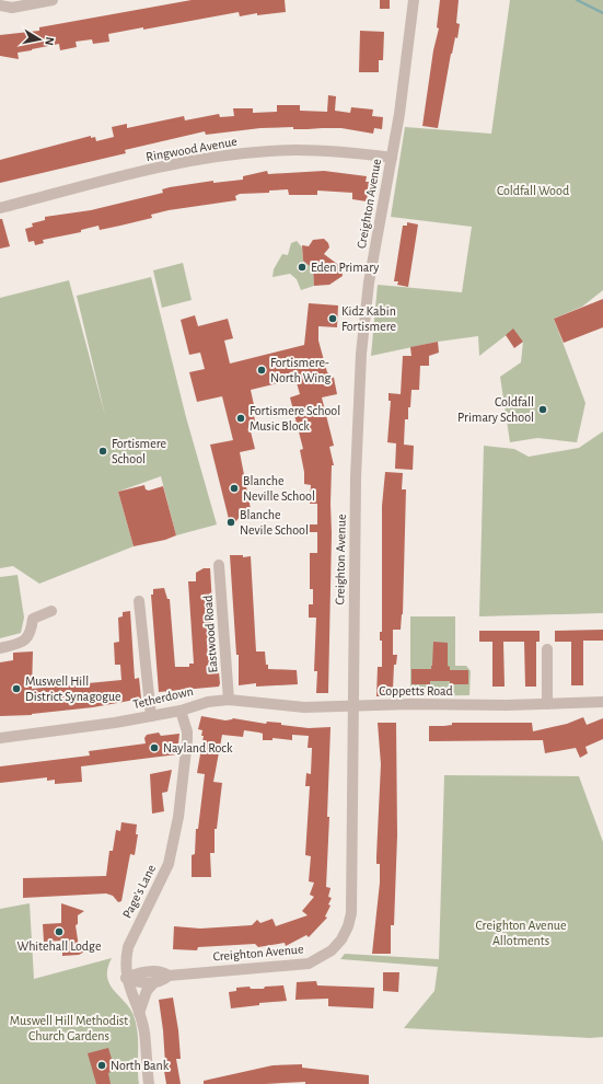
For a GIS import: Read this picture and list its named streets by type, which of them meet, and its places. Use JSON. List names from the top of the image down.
{
  "streets": {
    "street": [
      "Ringwood Avenue",
      "Creighton Avenue",
      "Eastwood Road",
      "Coppetts Road",
      "Tetherdown",
      "Page's Lane"
    ]
  },
  "crossings": [
    ["Ringwood Avenue", "Creighton Avenue"],
    ["Creighton Avenue", "Coppetts Road"],
    ["Creighton Avenue", "Page's Lane"],
    ["Eastwood Road", "Coppetts Road"],
    ["Eastwood Road", "Tetherdown"],
    ["Coppetts Road", "Tetherdown"],
    ["Tetherdown", "Page's Lane"]
  ],
  "parks": ["Coldfall Wood", "Creighton Avenue Allotments", "Muswell Hill Methodist Church Gardens"],
  "places": [
    "Eden Primary",
    "Kidz Kabin Fortismere",
    "Fortismere- North Wing",
    "Coldfall Primary School",
    "Fortismere School Music Block",
    "Fortismere School",
    "Blanche Neville School",
    "Blanche Nevile School",
    "Muswell Hill District Synagogue",
    "Nayland Rock",
    "Whitehall Lodge",
    "North Bank"
  ],
  "north": "right"
}
